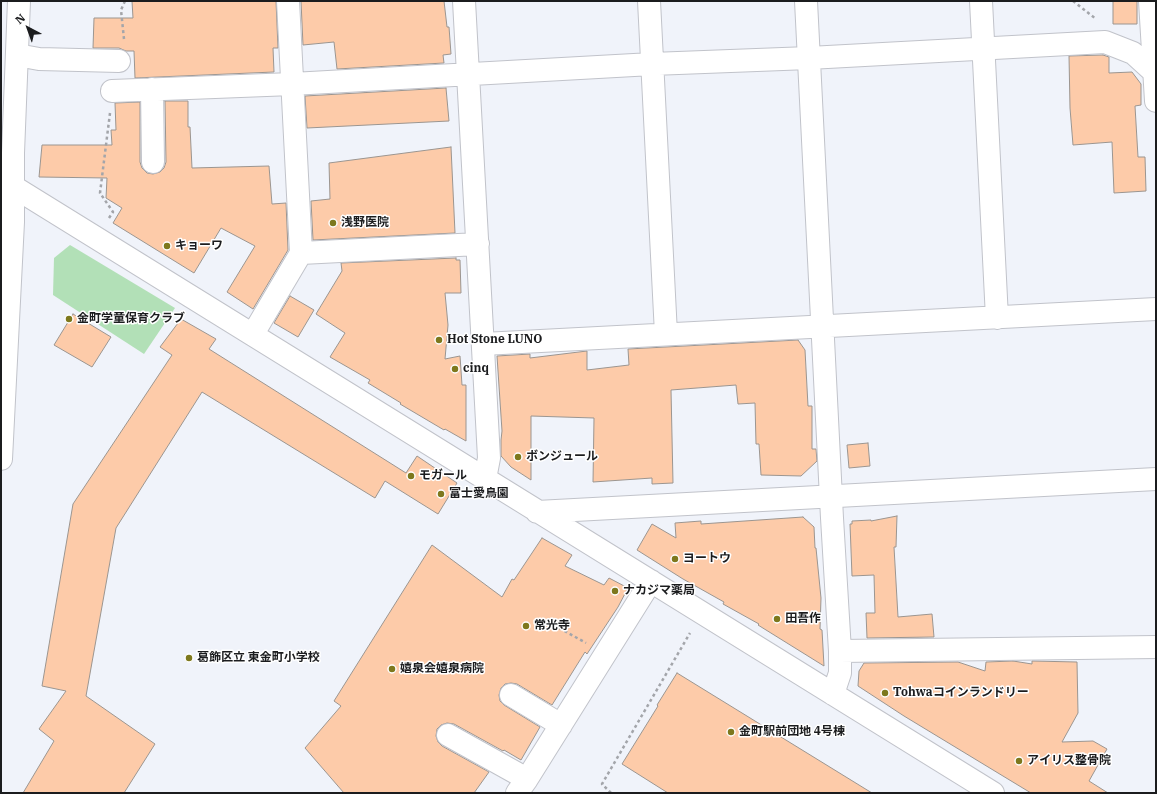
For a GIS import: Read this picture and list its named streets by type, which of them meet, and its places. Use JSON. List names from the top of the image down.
{
  "places": [
    "浅野医院",
    "キョーワ",
    "金町学童保育クラブ",
    "Hot Stone LUNO",
    "cinq",
    "ボンジュール",
    "モガール",
    "富士愛鳥園",
    "ヨートウ",
    "ナカジマ薬局",
    "田吾作",
    "常光寺",
    "葛飾区立 東金町小学校",
    "嬉泉会嬉泉病院",
    "Tohwaコインランドリー",
    "金町駅前団地 4号棟",
    "アイリス整骨院"
  ],
  "north": "top left"
}
